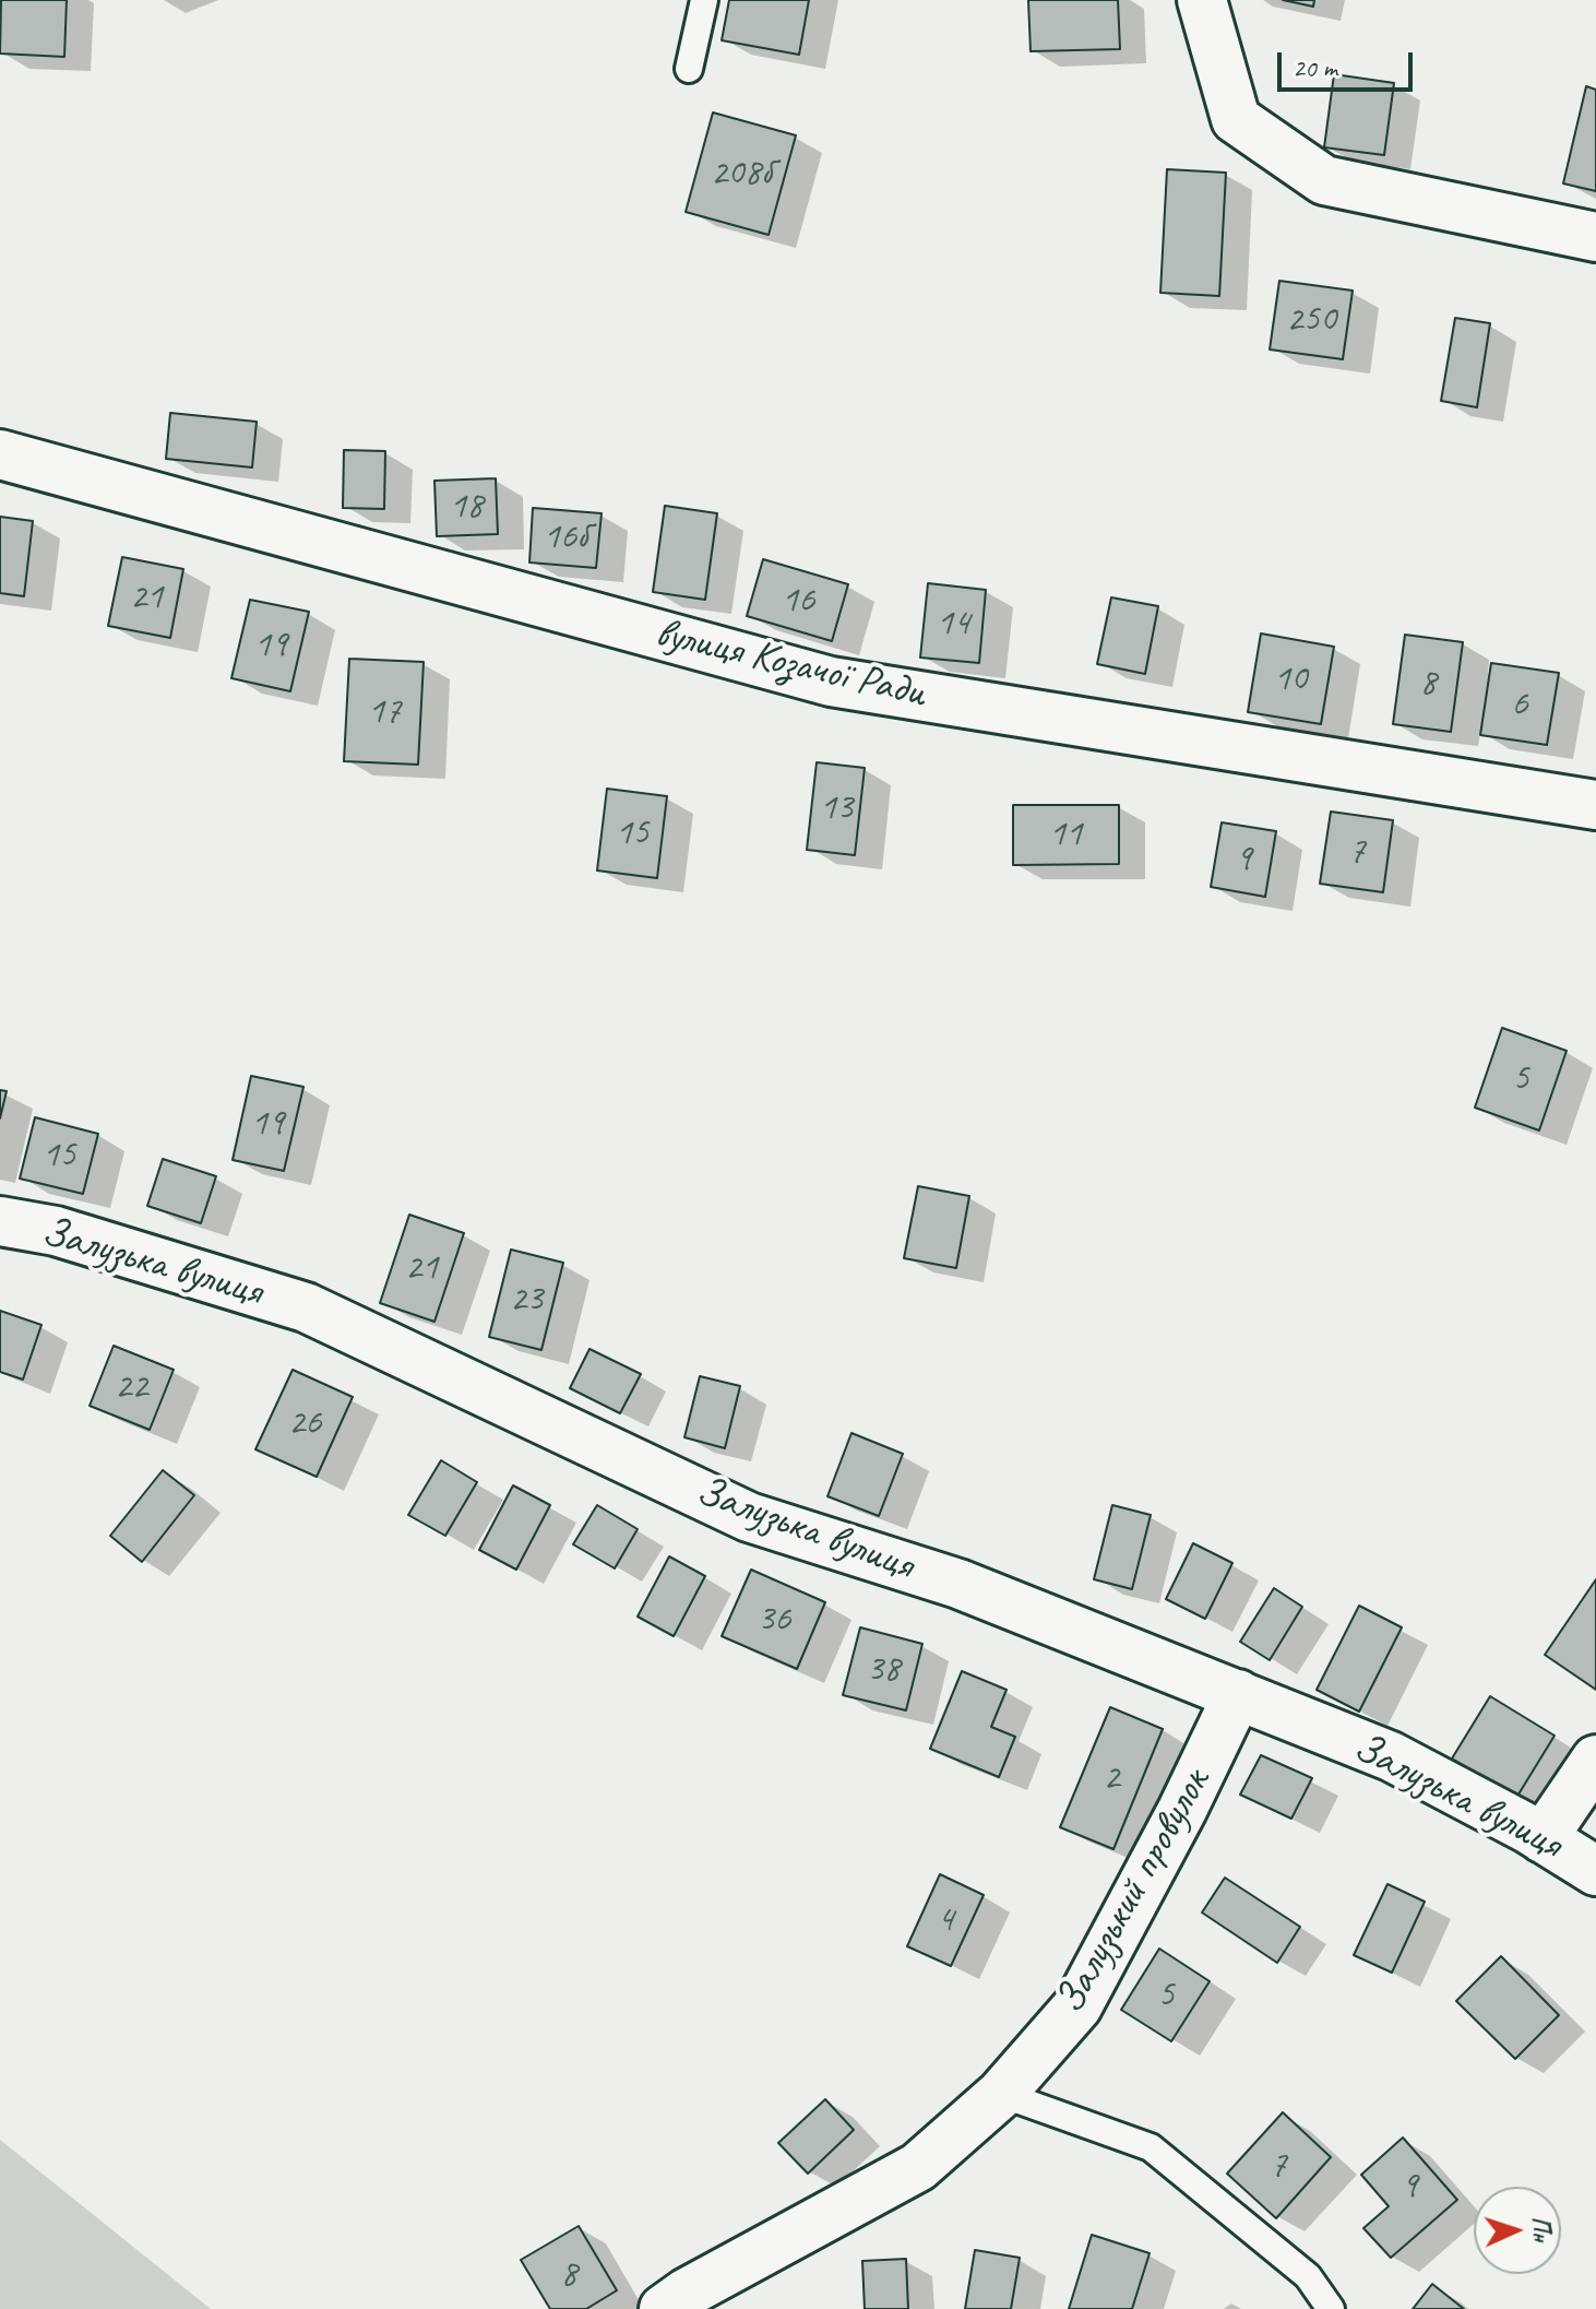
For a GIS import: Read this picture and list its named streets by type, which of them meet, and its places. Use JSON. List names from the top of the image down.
{
  "streets": {
    "street": ["вулиця Козачої Ради", "Залузька вулиця", "Залузький провулок"]
  },
  "crossings": [
    ["Залузька вулиця", "Залузький провулок"]
  ],
  "house_numbers": [
    "208б",
    "250",
    "18",
    "16б",
    "21",
    "16",
    "14",
    "19",
    "10",
    "8",
    "6",
    "17",
    "13",
    "15",
    "11",
    "7",
    "9",
    "5",
    "19",
    "15",
    "21",
    "23",
    "22",
    "26",
    "36",
    "38",
    "2",
    "4",
    "5",
    "7",
    "9",
    "8"
  ],
  "scale_bar": "20 m",
  "north": "right"
}
